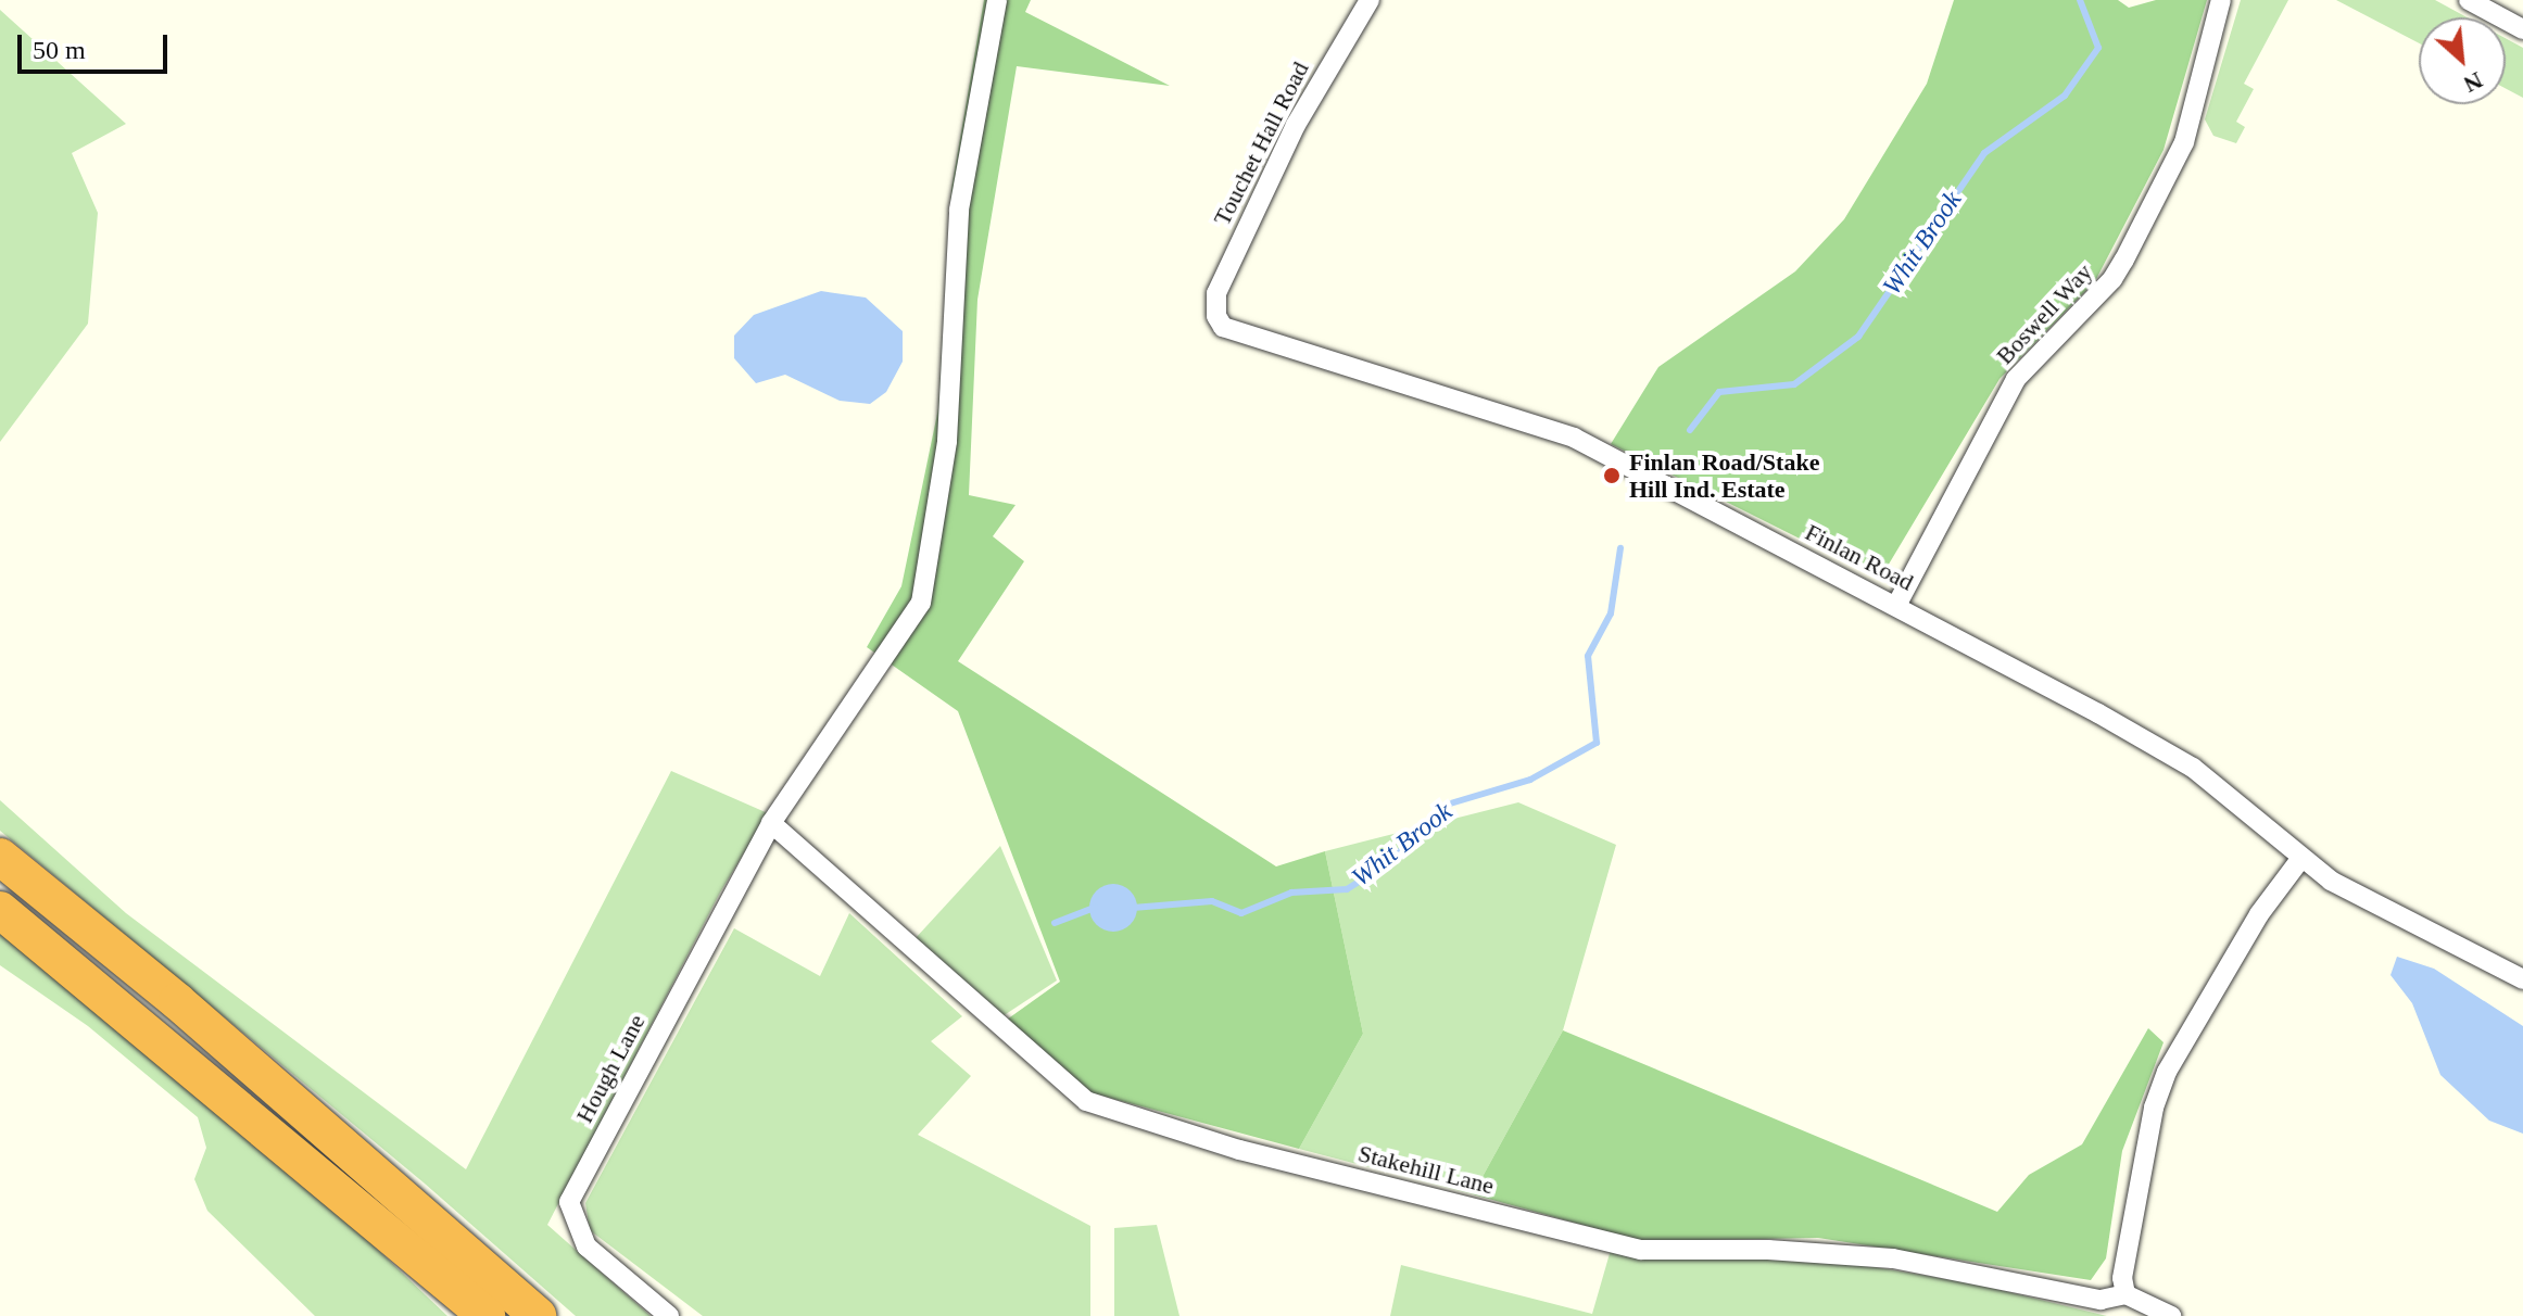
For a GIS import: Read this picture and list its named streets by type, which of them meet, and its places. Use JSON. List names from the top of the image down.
{
  "streets": {
    "street": [
      "Touchet Hall Road",
      "Boswell Way",
      "Finlan Road",
      "Hough Lane",
      "Stakehill Lane"
    ]
  },
  "crossings": [
    ["Touchet Hall Road", "Finlan Road"],
    ["Boswell Way", "Finlan Road"],
    ["Hough Lane", "Stakehill Lane"]
  ],
  "water": ["Whit Brook"],
  "places": ["Finlan Road/Stake Hill Ind. Estate"],
  "scale_bar": "50 m",
  "north": "bottom right"
}
